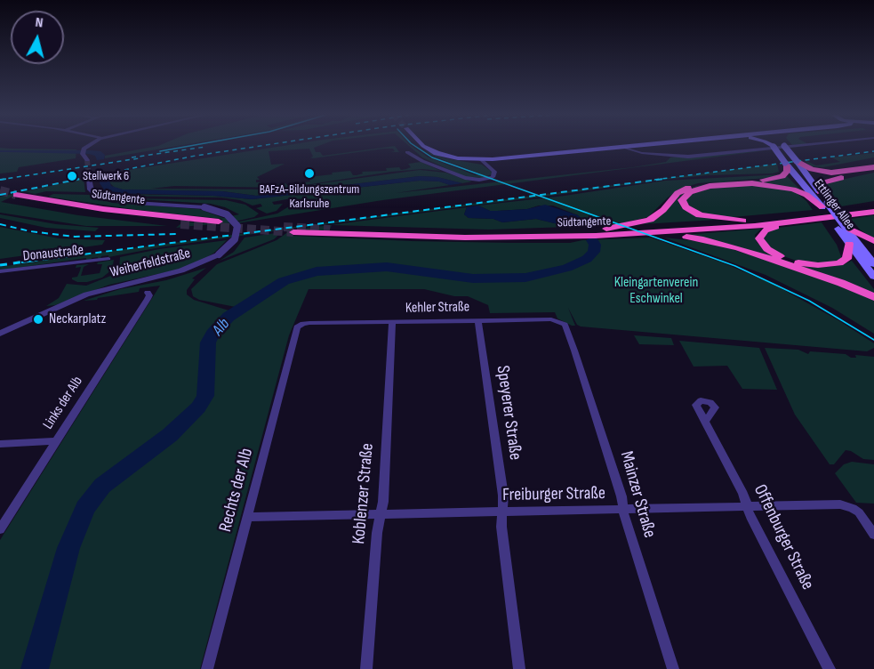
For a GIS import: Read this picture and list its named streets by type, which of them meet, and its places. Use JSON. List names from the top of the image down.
{
  "streets": {
    "highway": ["Südtangente"],
    "main road": ["Ettlinger Allee"],
    "street": [
      "Donaustraße",
      "Weiherfeldstraße",
      "Kehler Straße",
      "Links der Alb",
      "Speyerer Straße",
      "Rechts der Alb",
      "Koblenzer Straße",
      "Freiburger Straße",
      "Mainzer Straße",
      "Offenburger Straße"
    ]
  },
  "crossings": [
    ["Kehler Straße", "Speyerer Straße"],
    ["Kehler Straße", "Rechts der Alb"],
    ["Kehler Straße", "Koblenzer Straße"],
    ["Kehler Straße", "Mainzer Straße"],
    ["Speyerer Straße", "Freiburger Straße"],
    ["Rechts der Alb", "Freiburger Straße"],
    ["Koblenzer Straße", "Freiburger Straße"],
    ["Freiburger Straße", "Mainzer Straße"],
    ["Freiburger Straße", "Offenburger Straße"]
  ],
  "water": ["Alb"],
  "parks": ["Kleingartenverein Eschwinkel"],
  "places": ["BAFzA-Bildungszentrum Karlsruhe", "Stellwerk 6", "Neckarplatz"],
  "north": "top"
}
